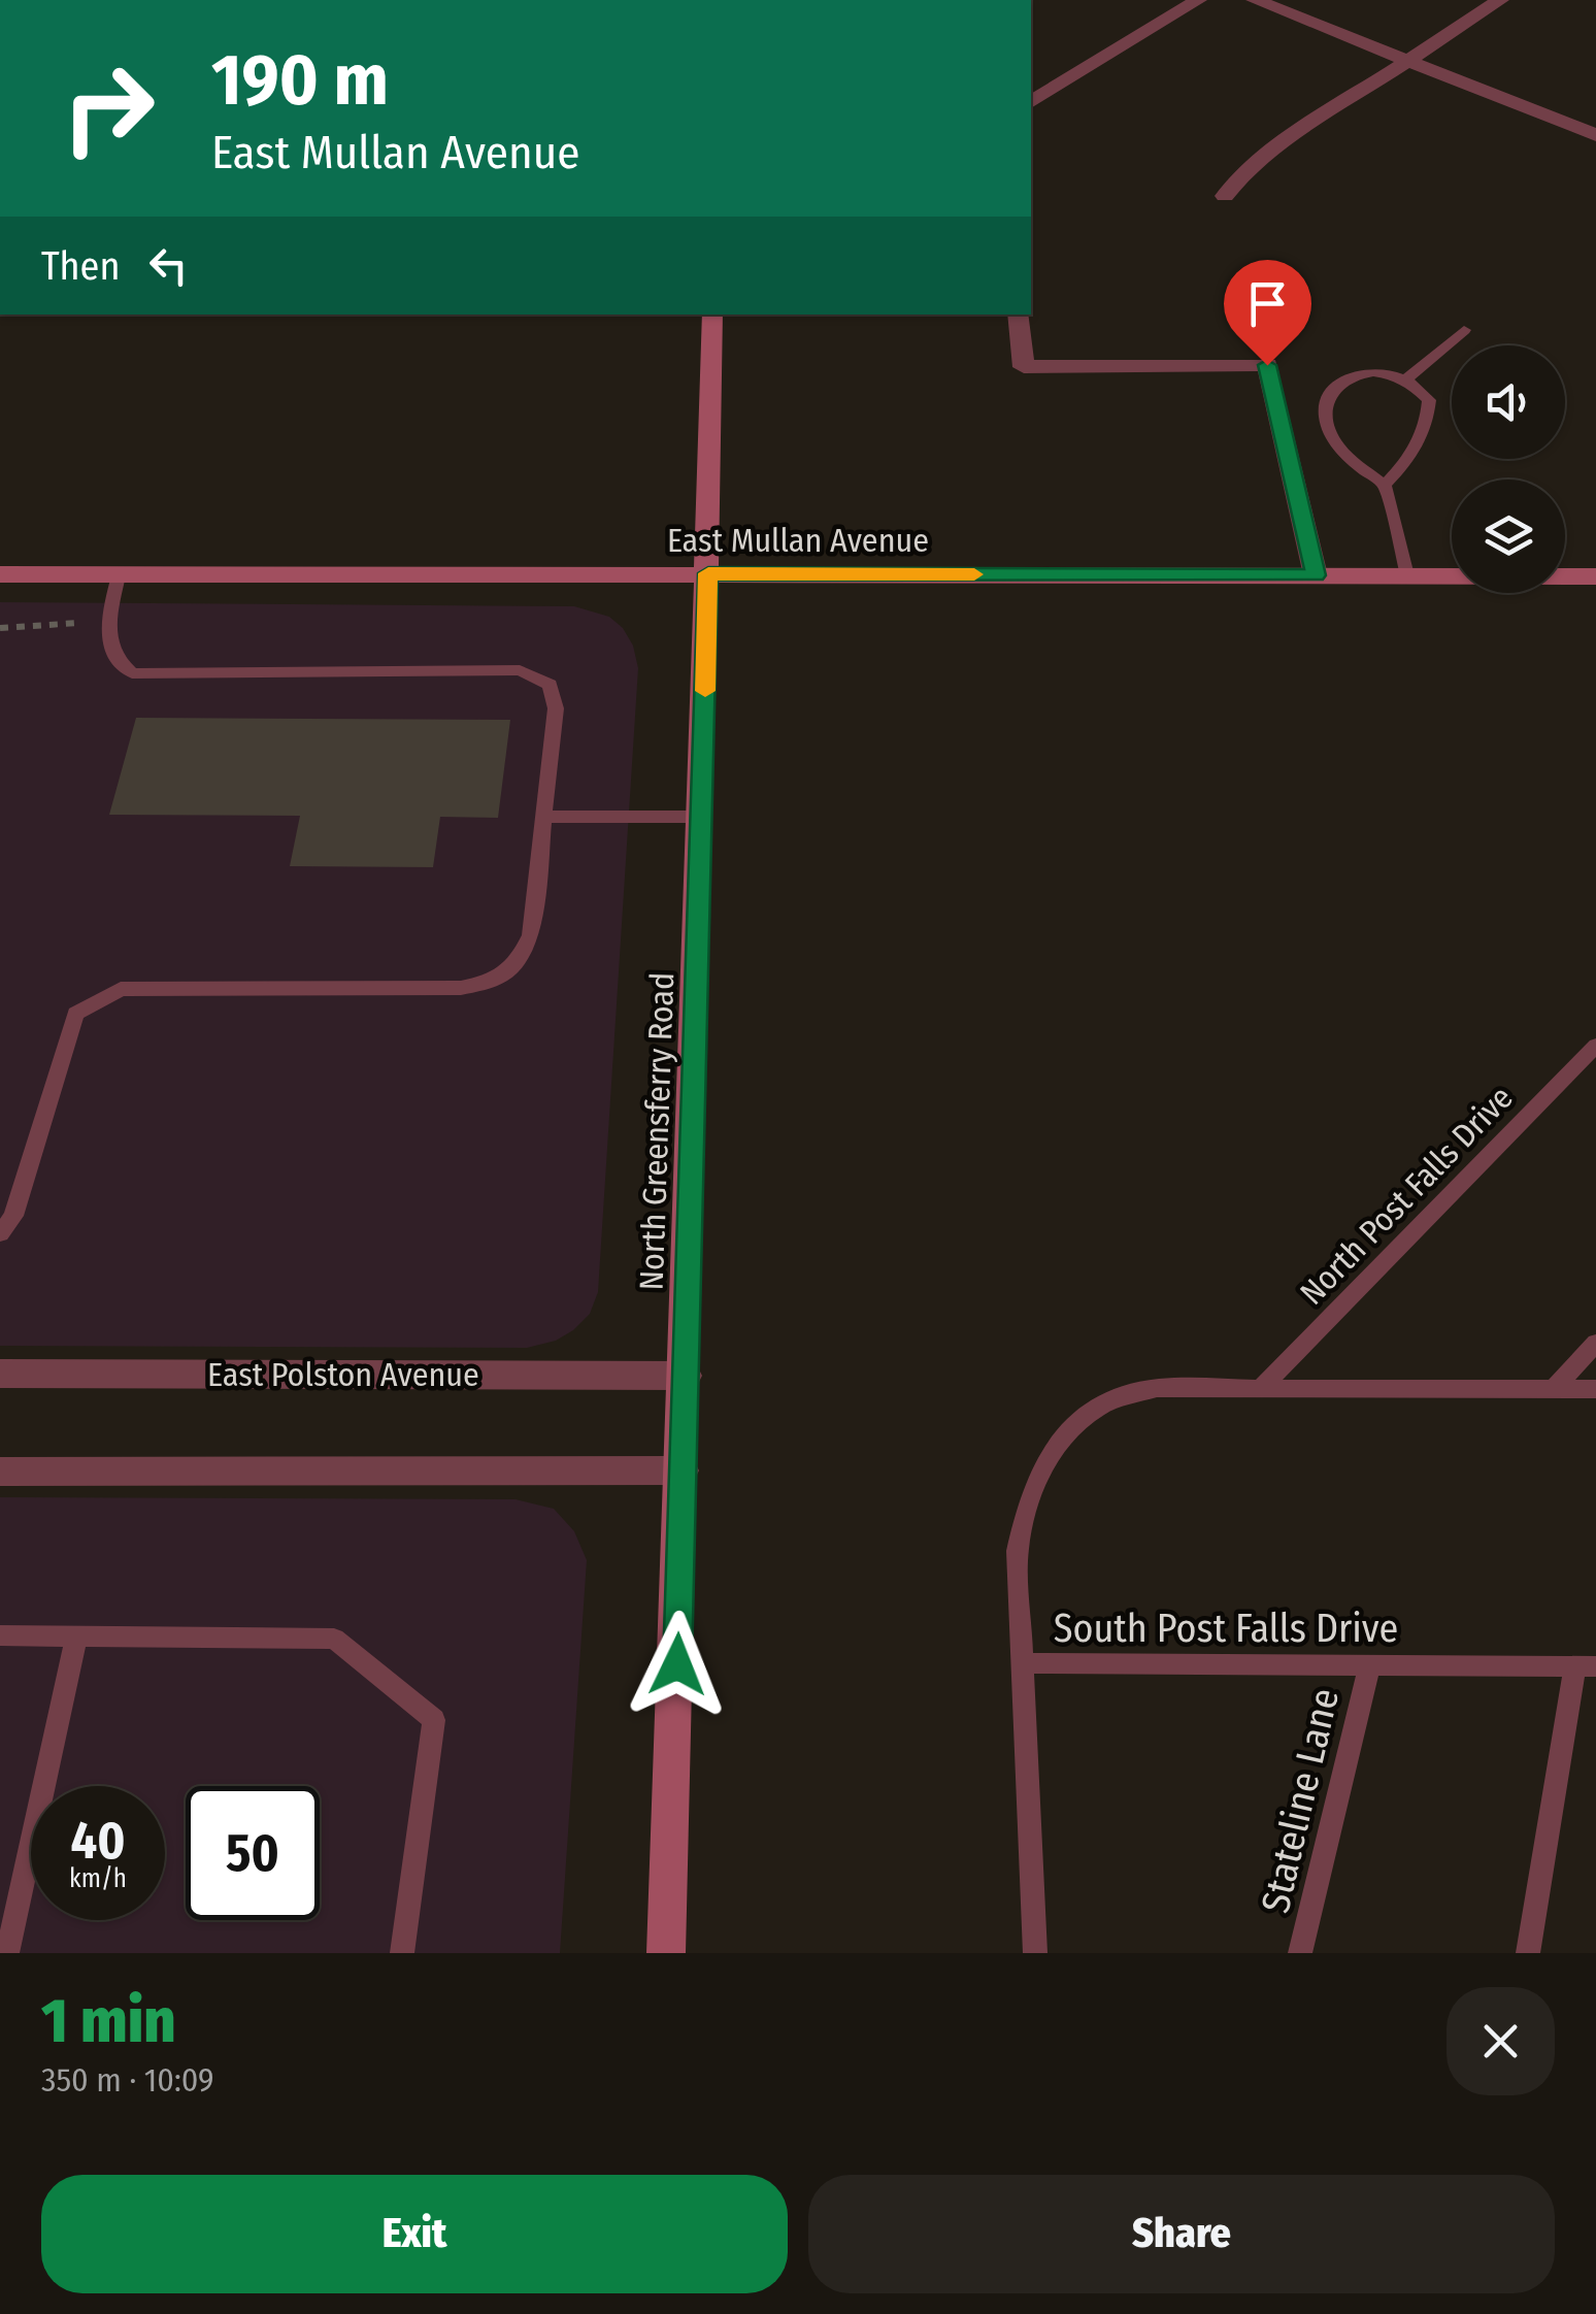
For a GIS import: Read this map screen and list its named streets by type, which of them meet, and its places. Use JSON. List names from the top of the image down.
{
  "streets": {
    "main road": ["East Mullan Avenue", "North Greensferry Road"],
    "street": ["East Polston Avenue"],
    "lane": ["North Post Falls Drive", "South Post Falls Drive", "Stateline Lane"]
  },
  "crossings": [
    ["East Mullan Avenue", "North Greensferry Road"],
    ["North Greensferry Road", "East Polston Avenue"],
    ["South Post Falls Drive", "Stateline Lane"]
  ],
  "page": {
    "turn": ["190 m", "East Mullan Avenue"],
    "then": "Then",
    "speed": "40 km/h",
    "limit": "50",
    "heading": ["1 min", "350 m · 10:09"],
    "buttons": ["Exit", "Share"]
  }
}
